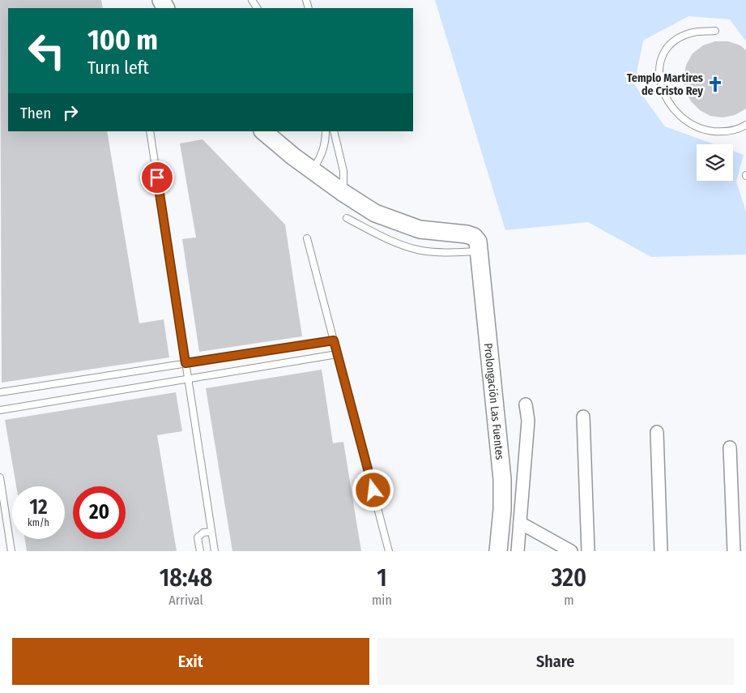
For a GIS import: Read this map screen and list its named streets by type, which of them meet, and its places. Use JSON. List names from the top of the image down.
{
  "streets": {
    "street": ["Prolongación Las Fuentes"]
  },
  "places": {
    "church": ["Templo Martires de Cristo Rey"]
  },
  "page": {
    "turn": ["100 m", "Turn left"],
    "then": "Then",
    "speed": "12 km/h",
    "limit": "20",
    "eta": [
      "18:48",
      "Arrival",
      "1",
      "min",
      "320",
      "m"
    ],
    "buttons": ["Exit", "Share"]
  }
}
